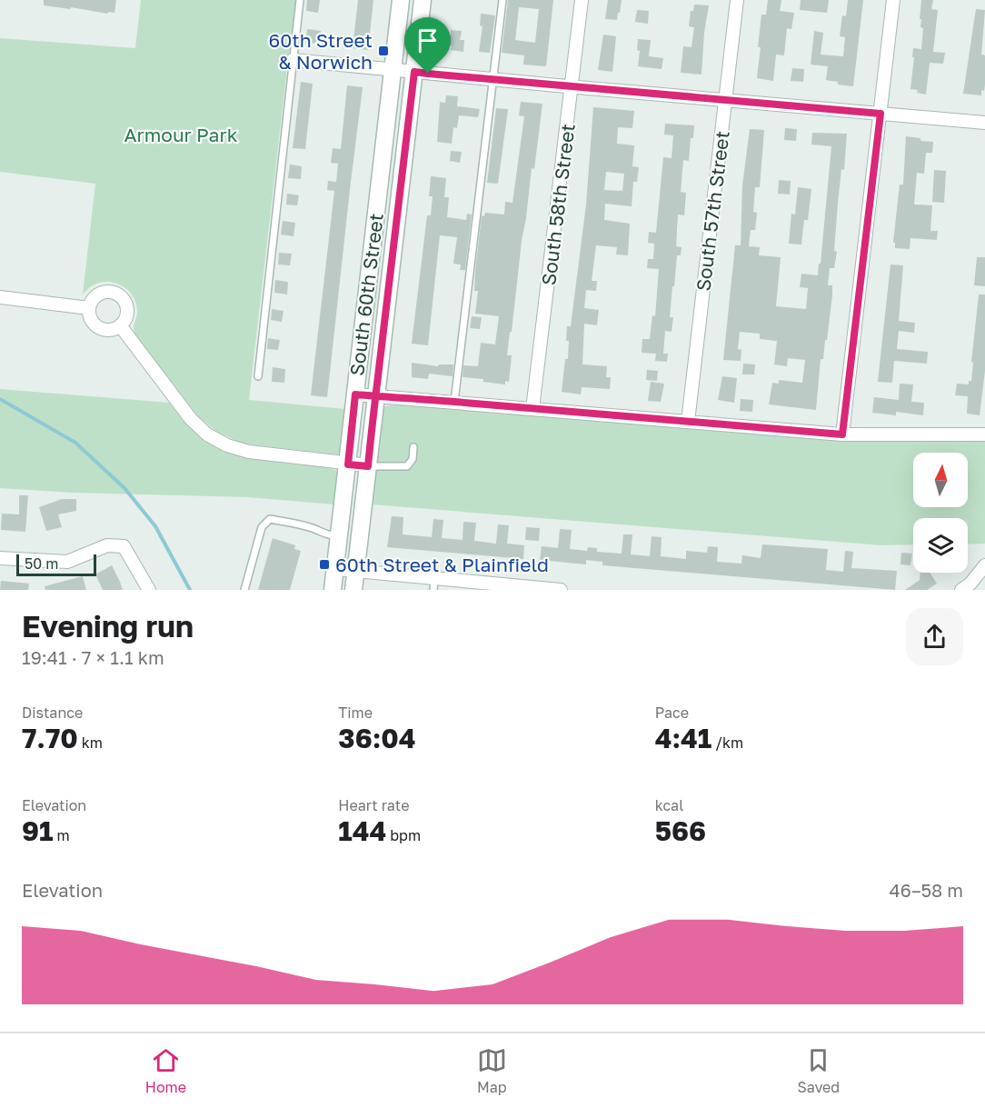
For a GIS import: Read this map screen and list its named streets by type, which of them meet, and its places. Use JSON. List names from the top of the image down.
{
  "streets": {
    "main road": ["South 60th Street"],
    "street": ["South 58th Street", "South 57th Street"]
  },
  "parks": ["Armour Park"],
  "places": {
    "transit": ["60th Street & Norwich", "60th Street & Plainfield"]
  },
  "scale_bar": "50 m",
  "north": "top",
  "page": {
    "scale": "50 m",
    "heading": ["Evening run", "19:41 · 7 × 1.1 km"],
    "stats": [
      ["Distance", "7.70 km"],
      ["Time", "36:04"],
      ["Pace", "4:41 /km"],
      ["Elevation", "91 m"],
      ["Heart rate", "144 bpm"],
      ["kcal", "566"]
    ],
    "chart": ["Elevation", "46–58 m"],
    "tabs": ["Home", "Map", "Saved"]
  }
}
